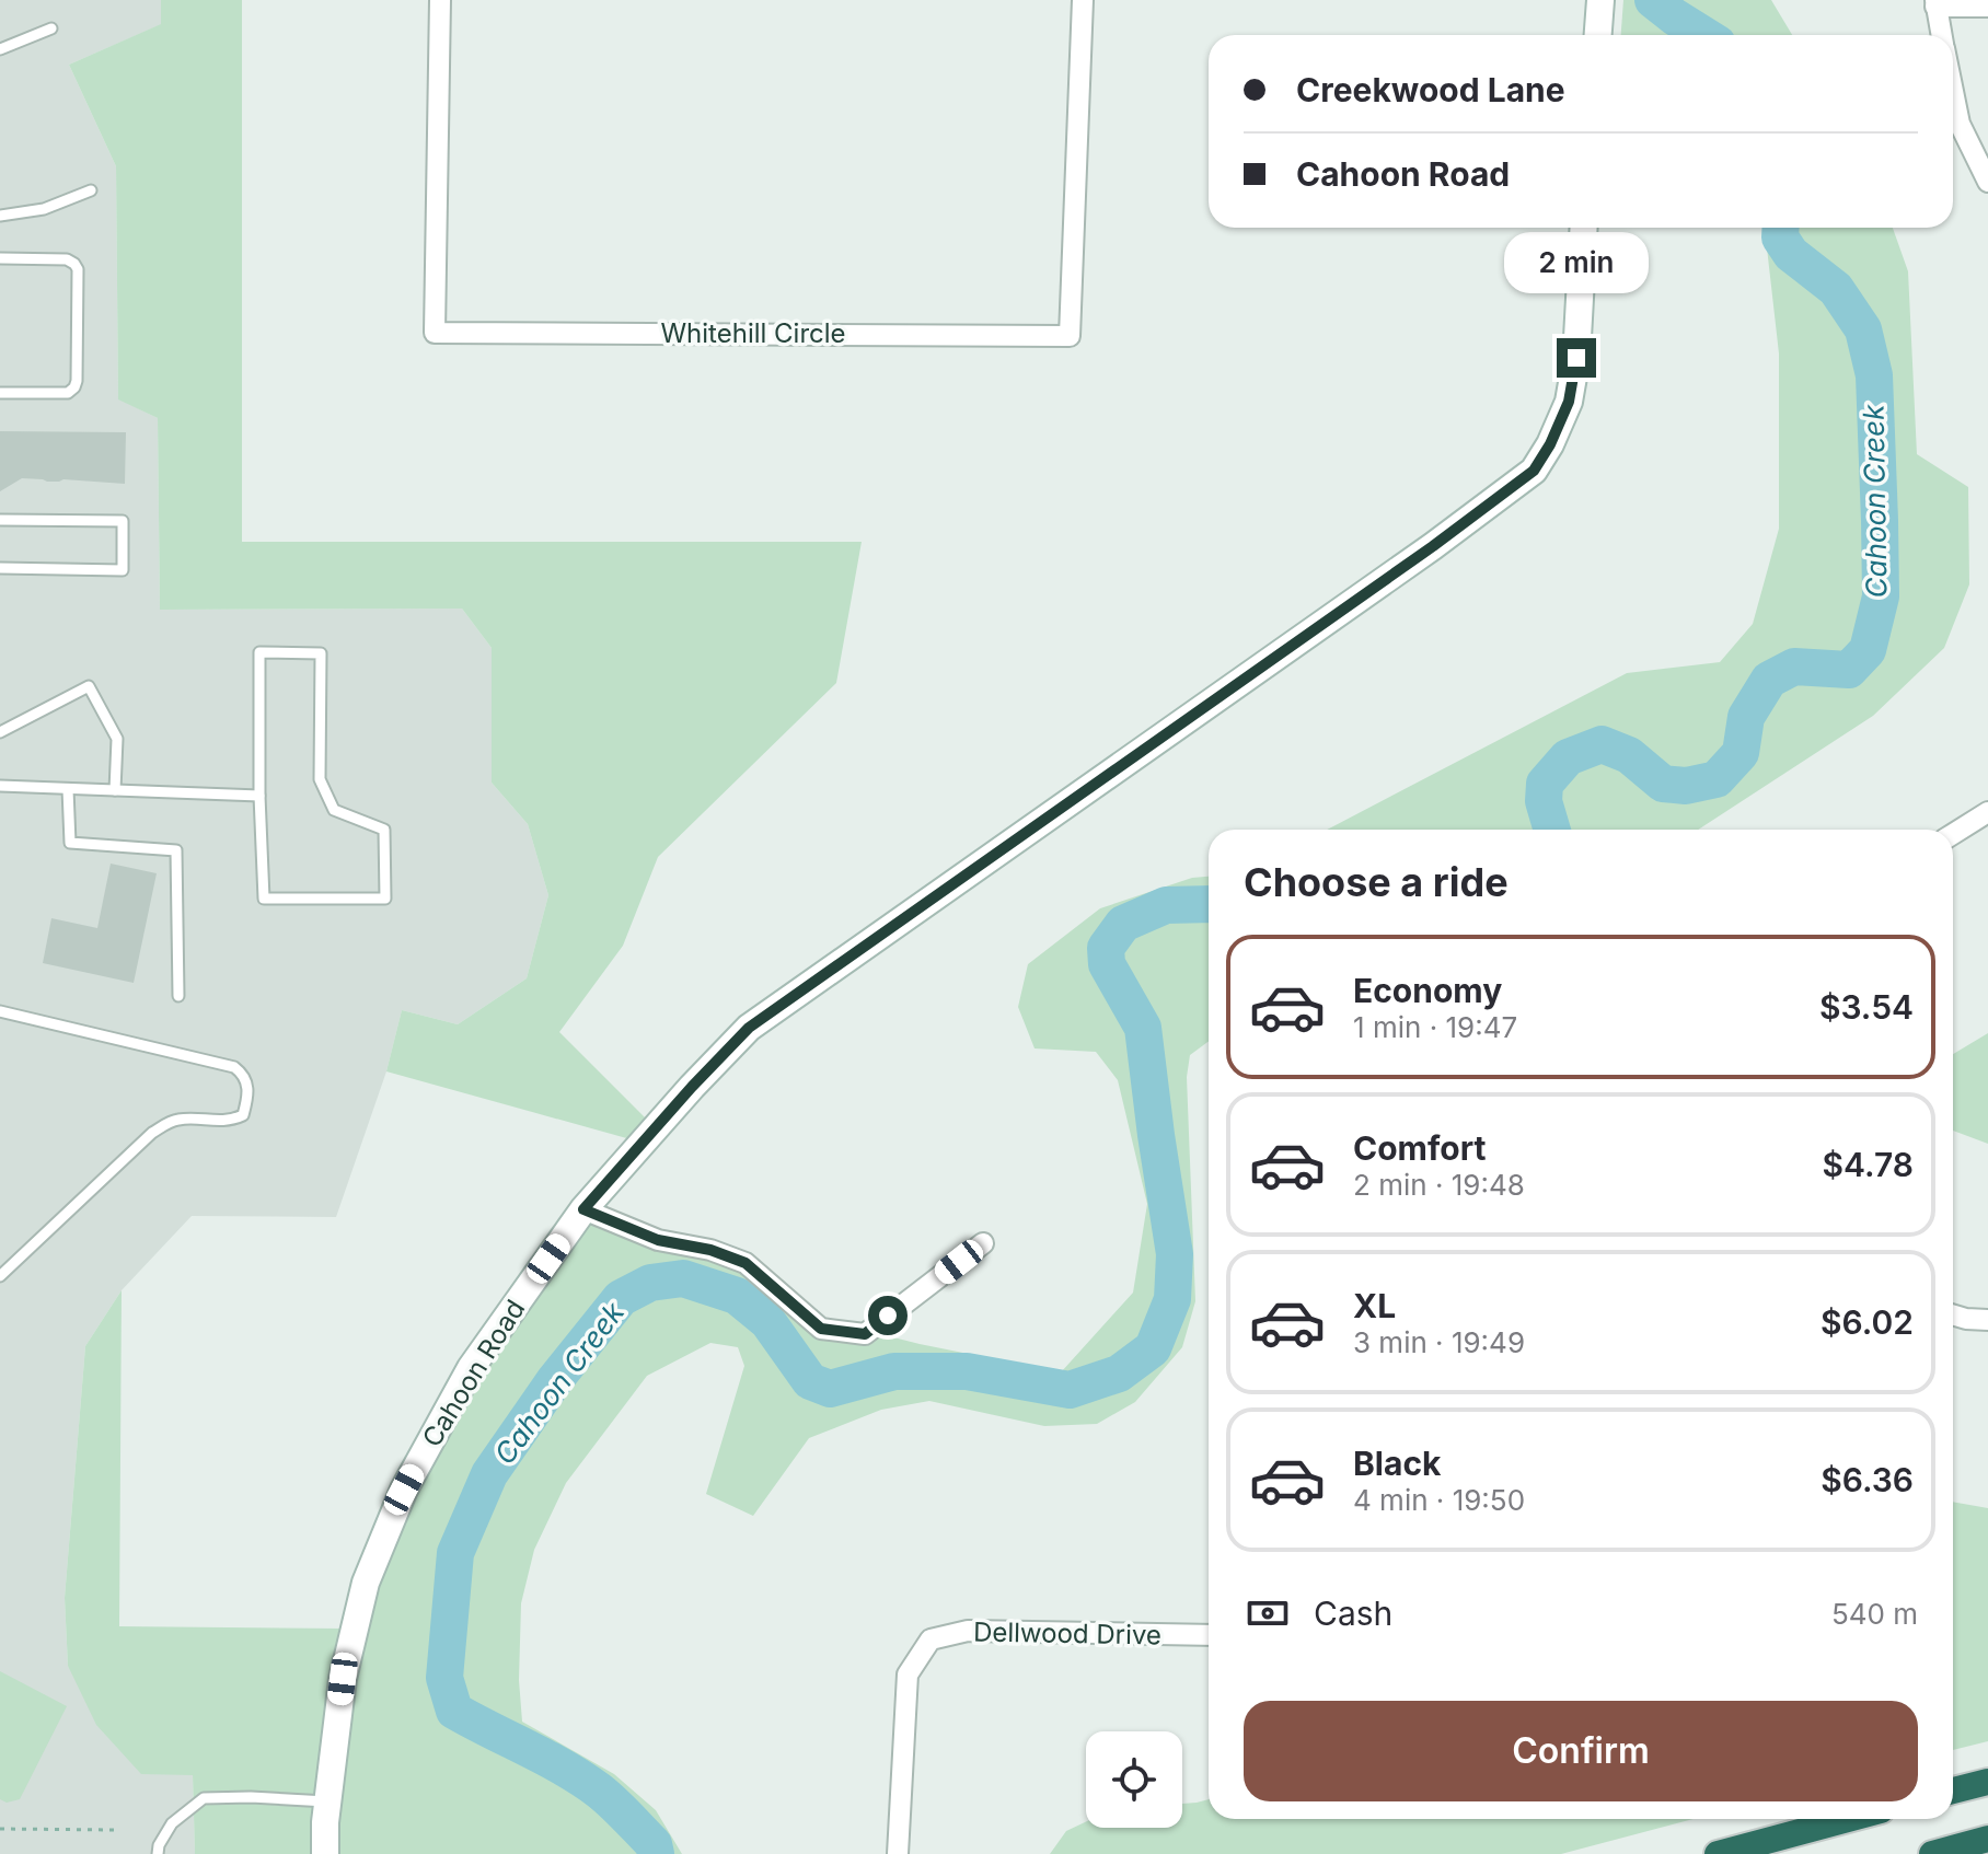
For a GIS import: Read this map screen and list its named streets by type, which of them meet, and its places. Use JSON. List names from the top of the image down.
{
  "streets": {
    "street": ["Whitehill Circle", "Cahoon Road", "Dellwood Drive"]
  },
  "water": ["Cahoon Creek"],
  "page": {
    "banner": ["Creekwood Lane", "Cahoon Road"],
    "bubble": "2 min",
    "heading": "Choose a ride",
    "list": [
      {
        "name": "Economy",
        "note": "1 min · 19:47",
        "value": "$3.54"
      },
      {
        "name": "Comfort",
        "note": "2 min · 19:48",
        "value": "$4.78"
      },
      {
        "name": "XL",
        "note": "3 min · 19:49",
        "value": "$6.02"
      },
      {
        "name": "Black",
        "note": "4 min · 19:50",
        "value": "$6.36"
      }
    ],
    "pay": ["Cash", "540 m"],
    "buttons": "Confirm"
  }
}
